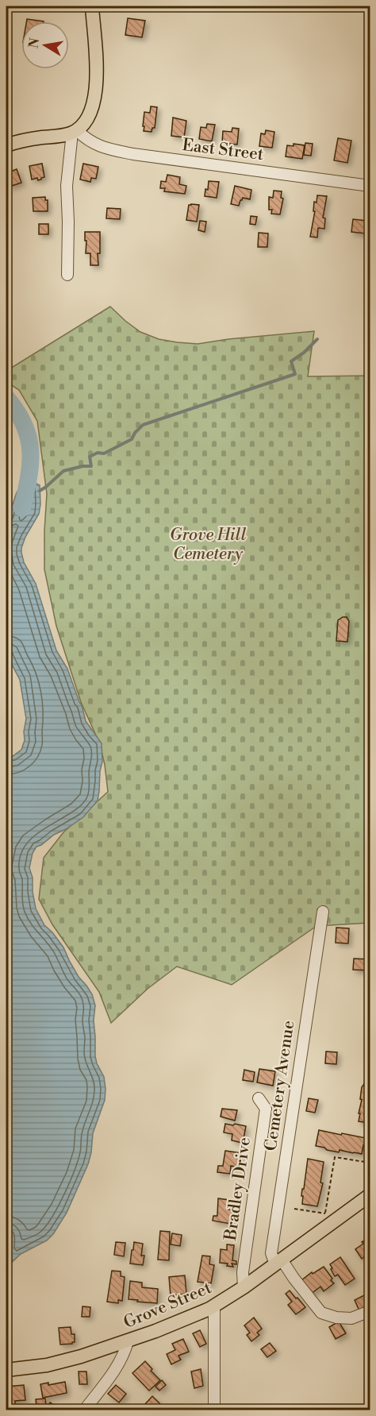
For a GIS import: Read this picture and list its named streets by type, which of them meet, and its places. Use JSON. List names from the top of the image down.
{
  "streets": {
    "main road": ["Grove Street"],
    "street": ["East Street", "Cemetery Avenue", "Bradley Drive"]
  },
  "crossings": [
    ["Cemetery Avenue", "Grove Street"],
    ["Bradley Drive", "Grove Street"]
  ],
  "parks": ["Grove Hill Cemetery"],
  "north": "left"
}
